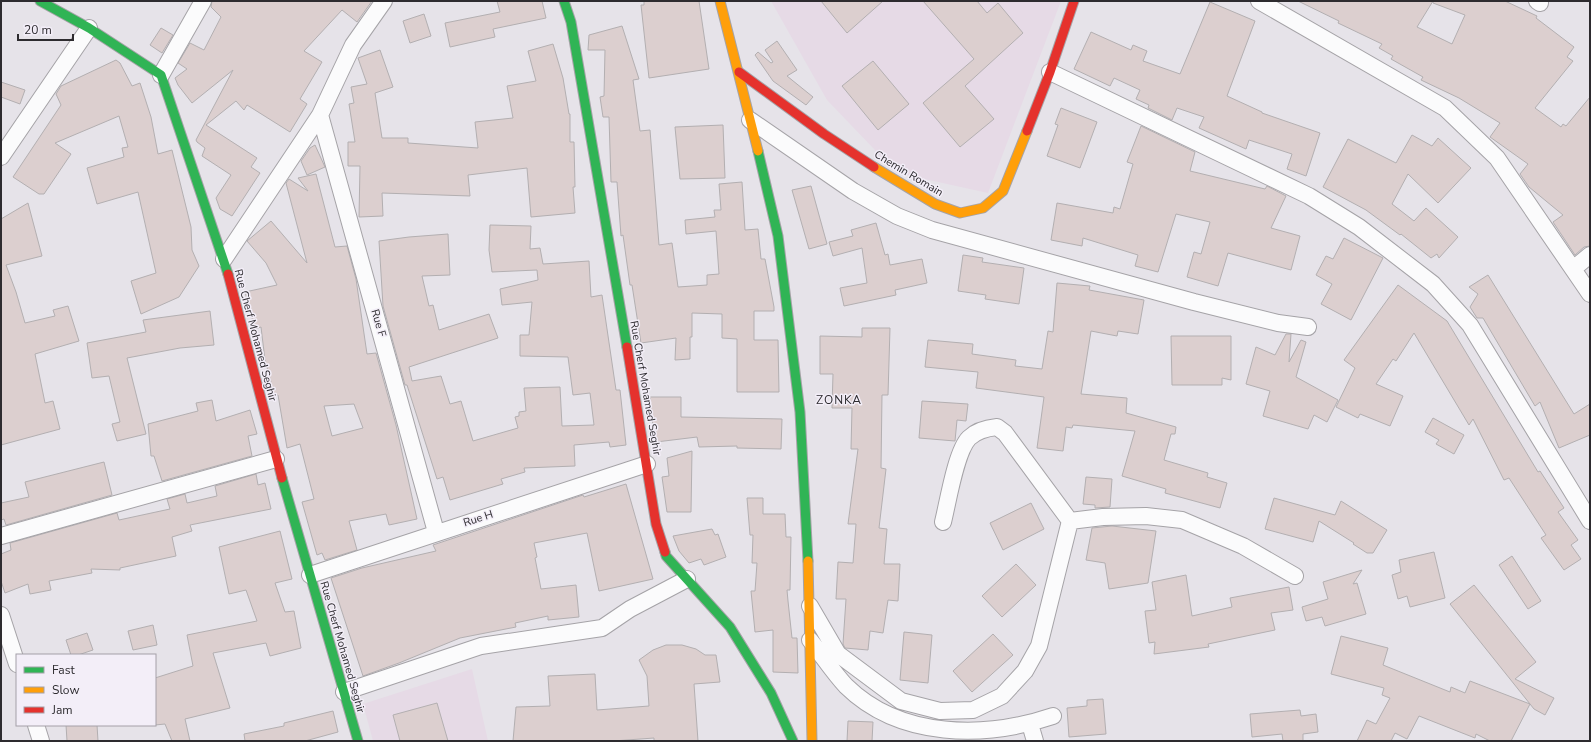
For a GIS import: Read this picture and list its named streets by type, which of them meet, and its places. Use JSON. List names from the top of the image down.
{
  "streets": {
    "street": [
      "Chemin Romain",
      "Rue F",
      "Rue Cherf Mohamed Seghir",
      "Rue H"
    ]
  },
  "crossings": [
    ["Rue F", "Rue H"],
    ["Rue Cherf Mohamed Seghir", "Rue H"]
  ],
  "districts": ["ZONKA"],
  "legend": ["Fast", "Slow", "Jam"],
  "scale_bar": "20 m"
}
